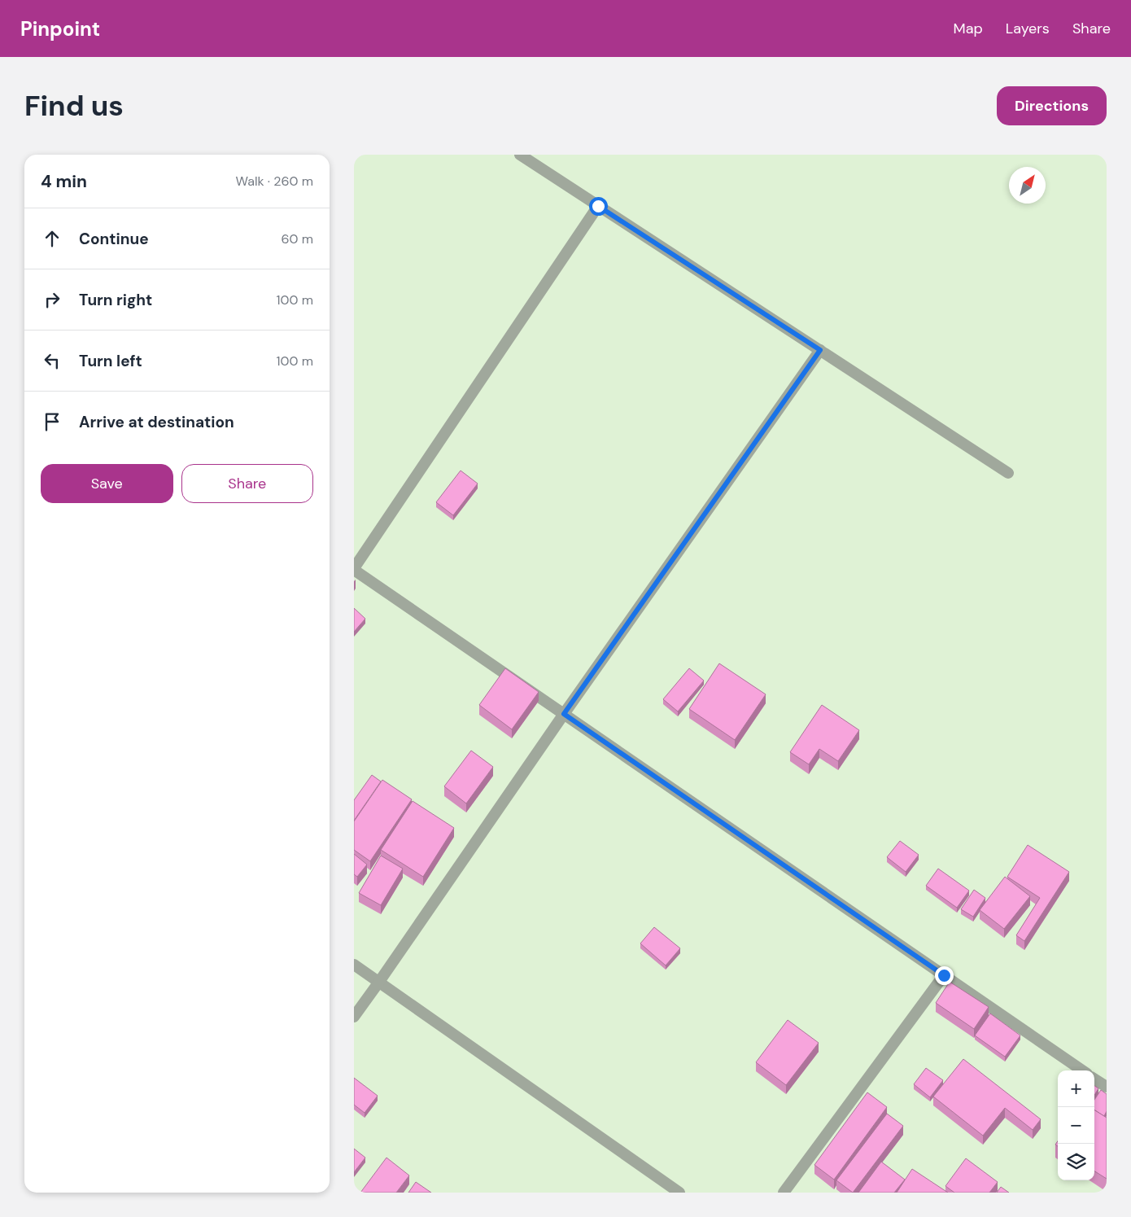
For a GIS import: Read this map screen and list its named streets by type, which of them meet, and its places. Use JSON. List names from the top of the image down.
{
  "north": "top right",
  "page": {
    "header": "Pinpoint",
    "nav": ["Map", "Layers", "Share"],
    "buttons": [
      "Directions",
      ["Save", "Share"]
    ],
    "title": "Find us",
    "heading": ["4 min", "Walk · 260 m"],
    "list": [
      ["Continue", "60 m"],
      ["Turn right", "100 m"],
      ["Turn left", "100 m"],
      "Arrive at destination"
    ],
    "map_buttons": ["+", "−"]
  }
}
